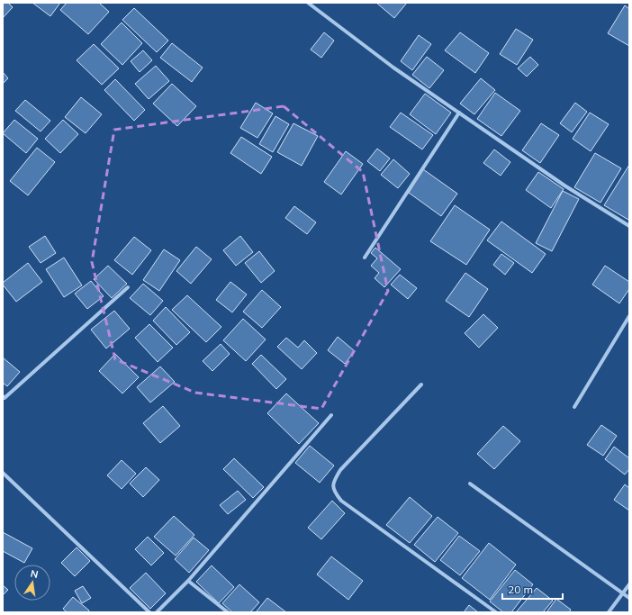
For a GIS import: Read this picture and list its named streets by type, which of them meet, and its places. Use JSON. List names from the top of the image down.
{
  "scale_bar": "20 m",
  "north": "top"
}
